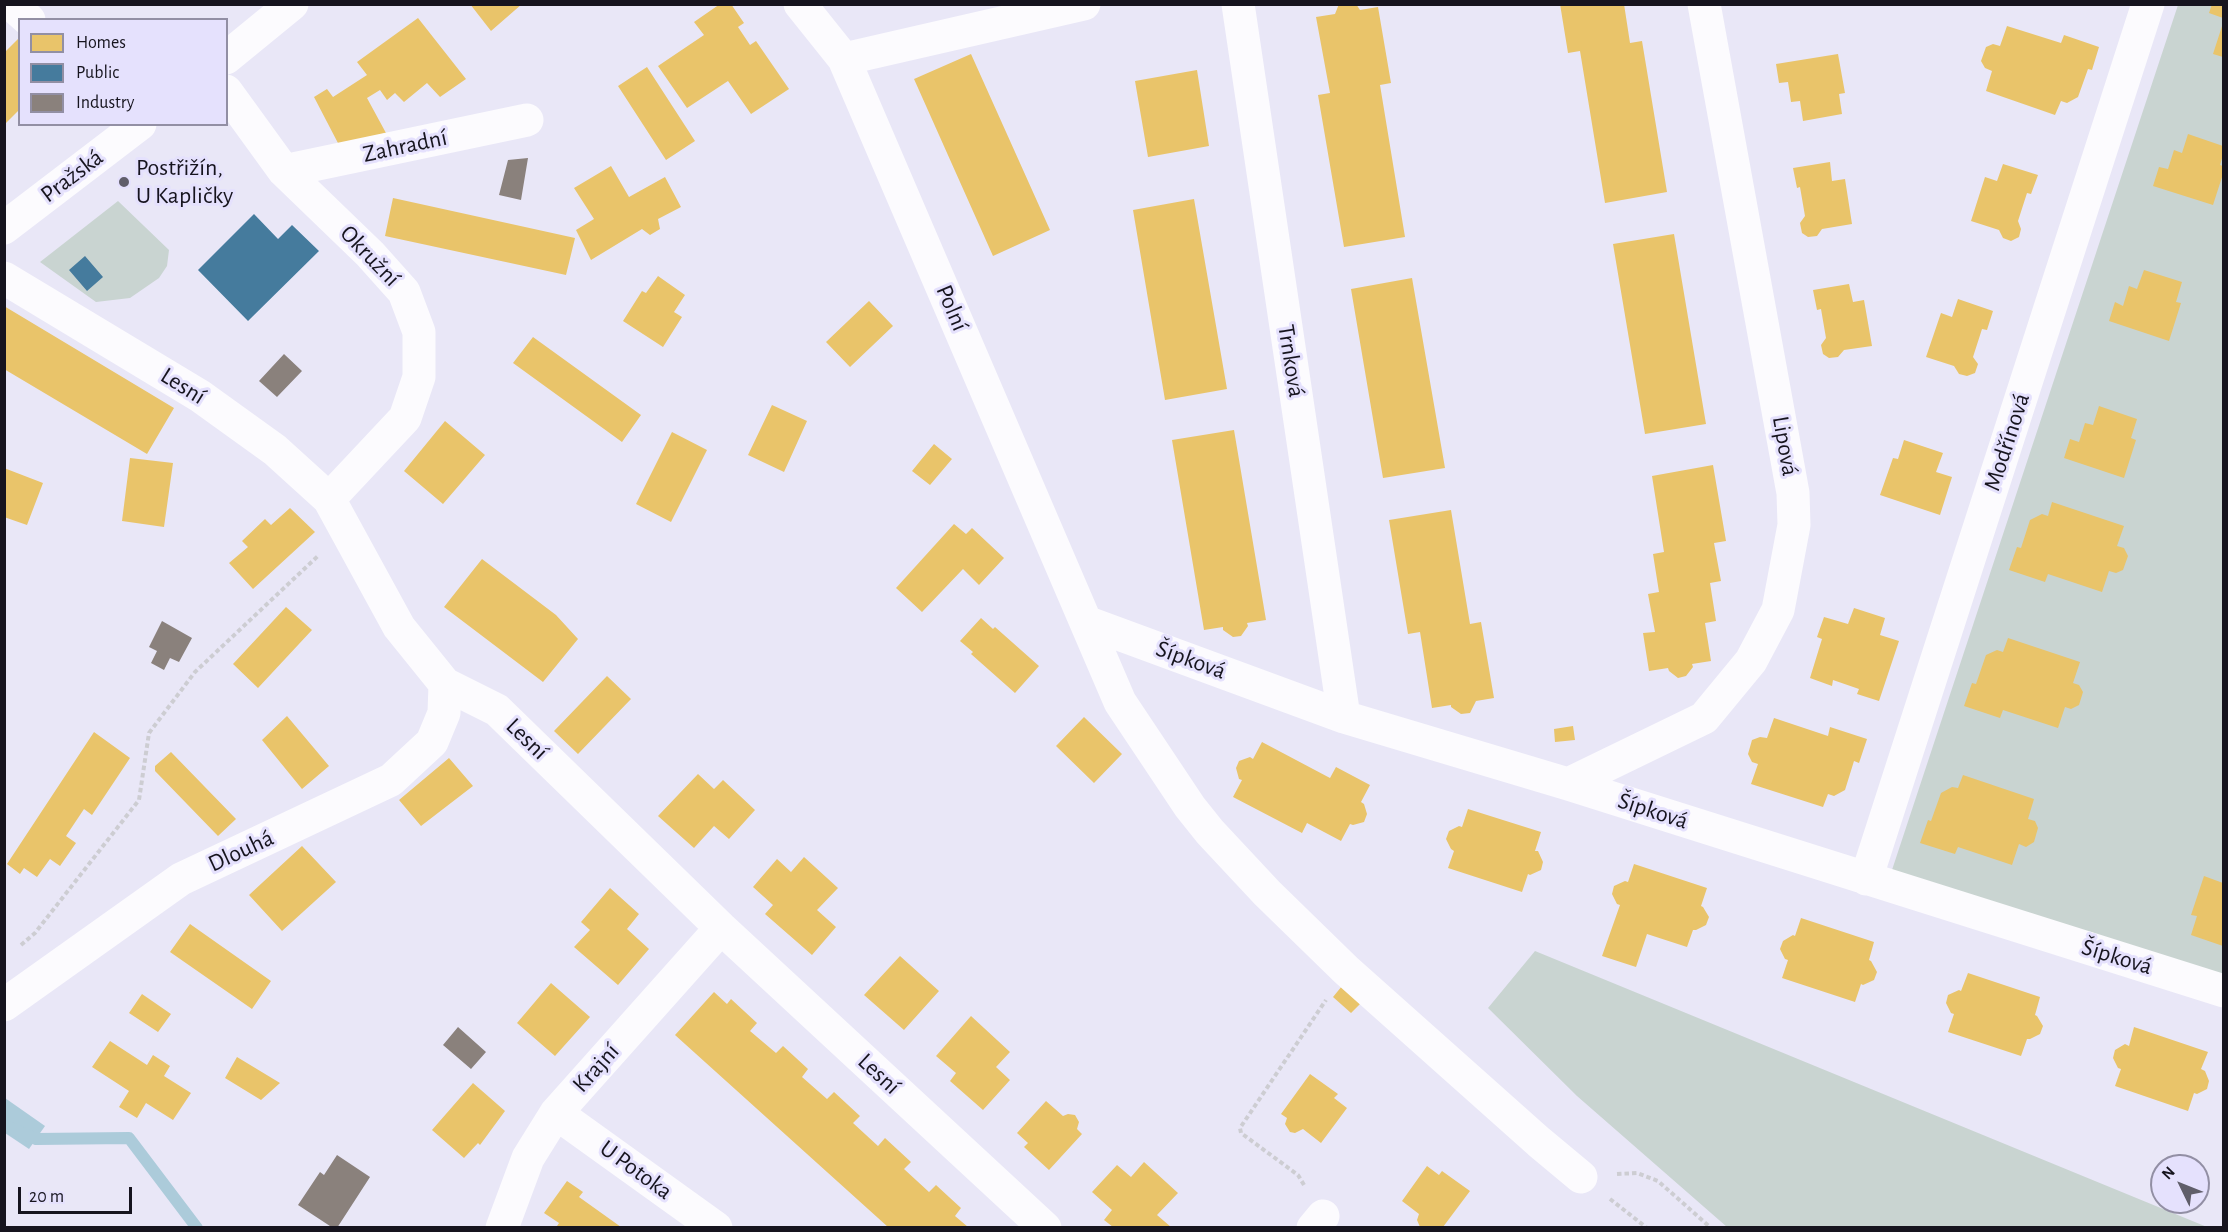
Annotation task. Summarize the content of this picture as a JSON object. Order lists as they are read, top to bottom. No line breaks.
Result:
{"streets":{"street":["Zahradní","Pražská","Okružní","Polní","Trnková","Lesní","Modřínová","Lipová","Šípková","Dlouhá","Krajní","U Potoka"]},"crossings":[["Zahradní","Okružní"],["Okružní","Lesní"],["Polní","Šípková"],["Trnková","Šípková"],["Lesní","Dlouhá"],["Lesní","Krajní"],["Modřínová","Šípková"],["Lipová","Šípková"],["Krajní","U Potoka"]],"places":["Postřižín, U Kapličky"],"legend":["Homes","Public","Industry"],"scale_bar":"20 m","north":"top left"}
